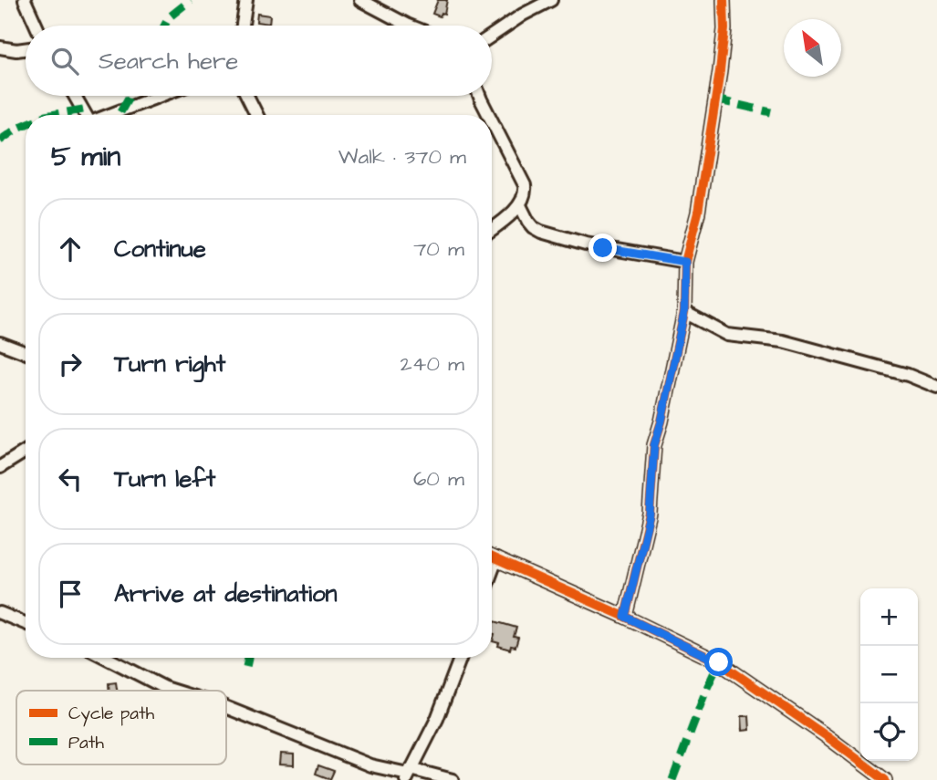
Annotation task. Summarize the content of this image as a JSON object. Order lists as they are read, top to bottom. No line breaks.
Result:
{"legend":["Cycle path","Path"],"north":"top left","page":{"search":"Search here","heading":["5 min","Walk · 370 m"],"list":[["Continue","70 m"],["Turn right","240 m"],["Turn left","60 m"],"Arrive at destination"],"map_buttons":["+","−"]}}
